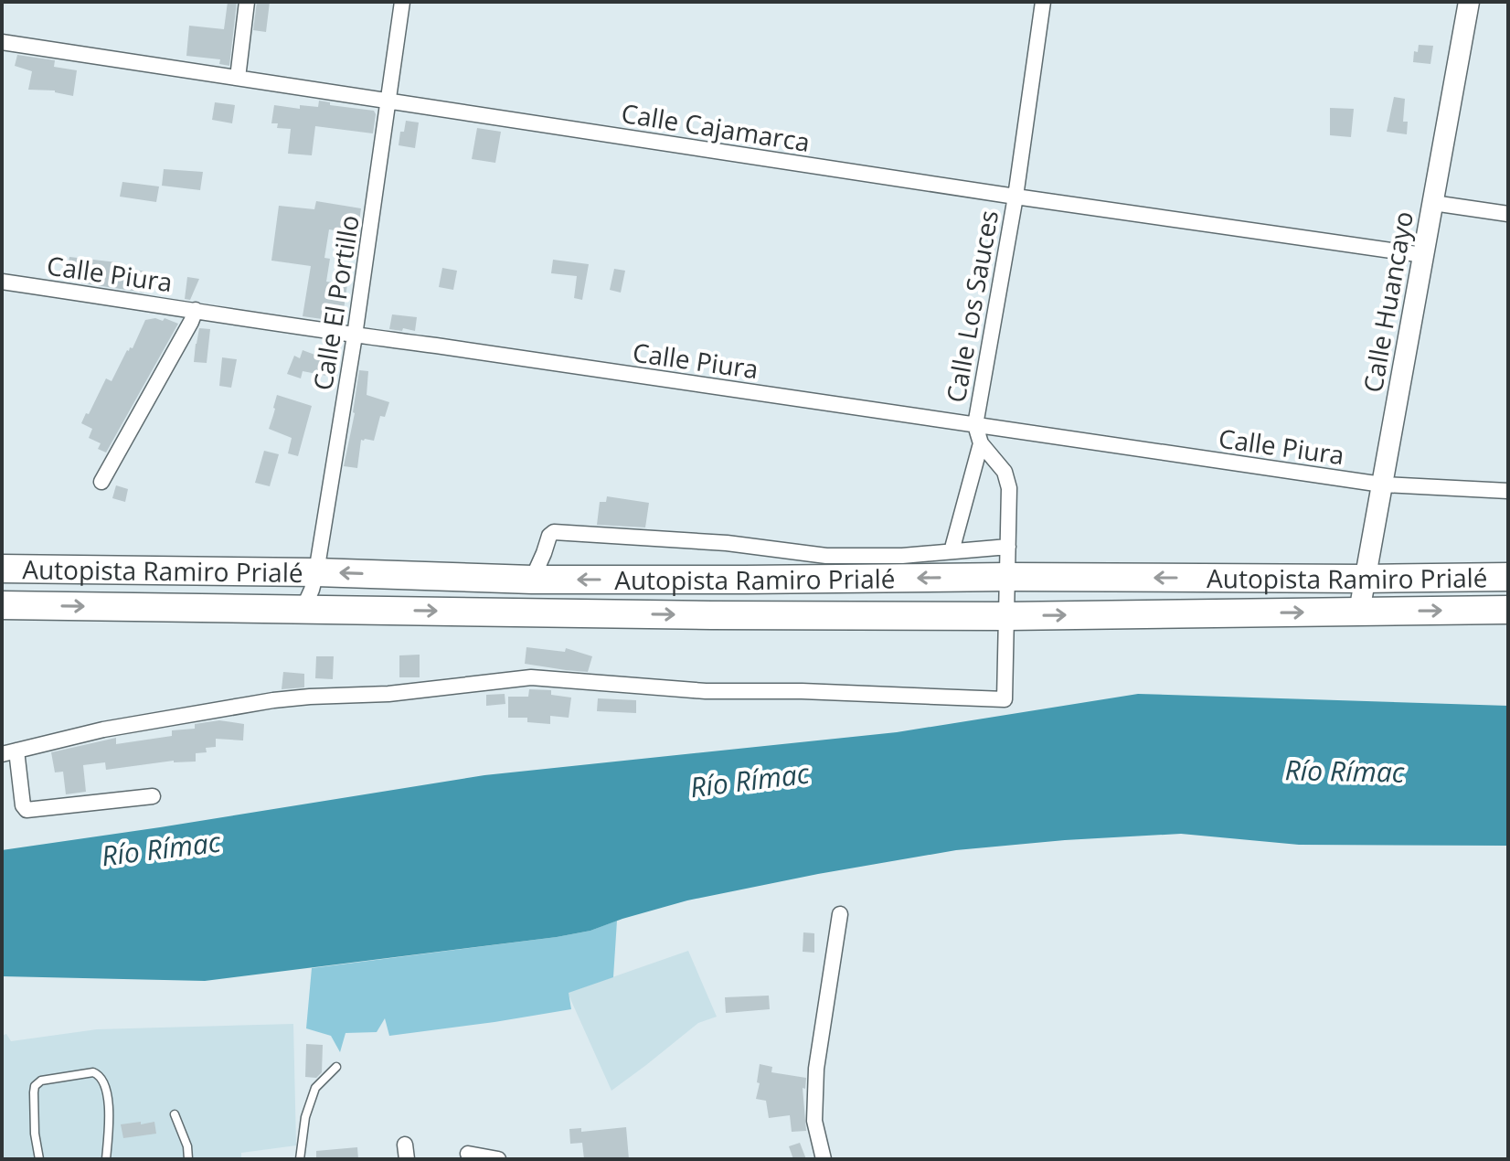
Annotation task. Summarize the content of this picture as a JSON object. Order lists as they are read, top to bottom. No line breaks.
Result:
{"streets":{"highway":["Autopista Ramiro Prialé"],"street":["Calle Cajamarca","Calle Piura","Calle Huancayo","Calle El Portillo","Calle Los Sauces"]},"crossings":[["Calle Cajamarca","Calle Huancayo"],["Calle Cajamarca","Calle El Portillo"],["Calle Cajamarca","Calle Los Sauces"],["Calle Piura","Calle Huancayo"],["Calle Piura","Calle El Portillo"],["Calle Piura","Calle Los Sauces"],["Calle Huancayo","Autopista Ramiro Prialé"],["Calle El Portillo","Autopista Ramiro Prialé"],["Calle Los Sauces","Autopista Ramiro Prialé"]],"water":["Río Rímac"]}
